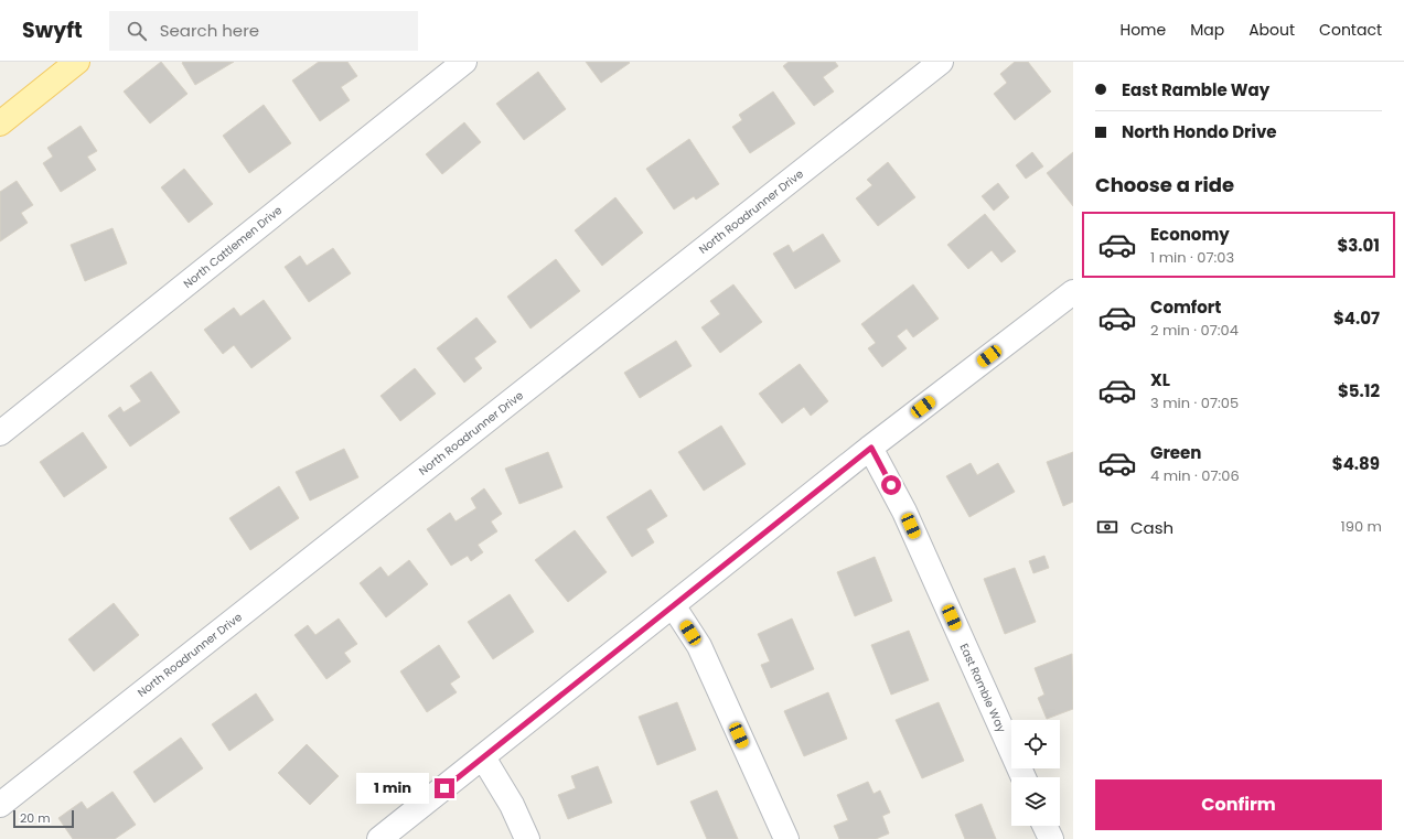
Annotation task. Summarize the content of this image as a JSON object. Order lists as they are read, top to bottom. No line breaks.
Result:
{"streets":{"street":["North Roadrunner Drive","North Cattlemen Drive","East Ramble Way"]},"scale_bar":"20 m","page":{"header":"Swyft","search":"Search here","nav":["Home","Map","About","Contact"],"banner":["East Ramble Way","North Hondo Drive"],"heading":"Choose a ride","list":[{"name":"Economy","note":"1 min · 07:03","value":"$3.01"},{"name":"Comfort","note":"2 min · 07:04","value":"$4.07"},{"name":"XL","note":"3 min · 07:05","value":"$5.12"},{"name":"Green","note":"4 min · 07:06","value":"$4.89"}],"pay":["Cash","190 m"],"buttons":"Confirm","bubble":"1 min","scale":"20 m"}}
